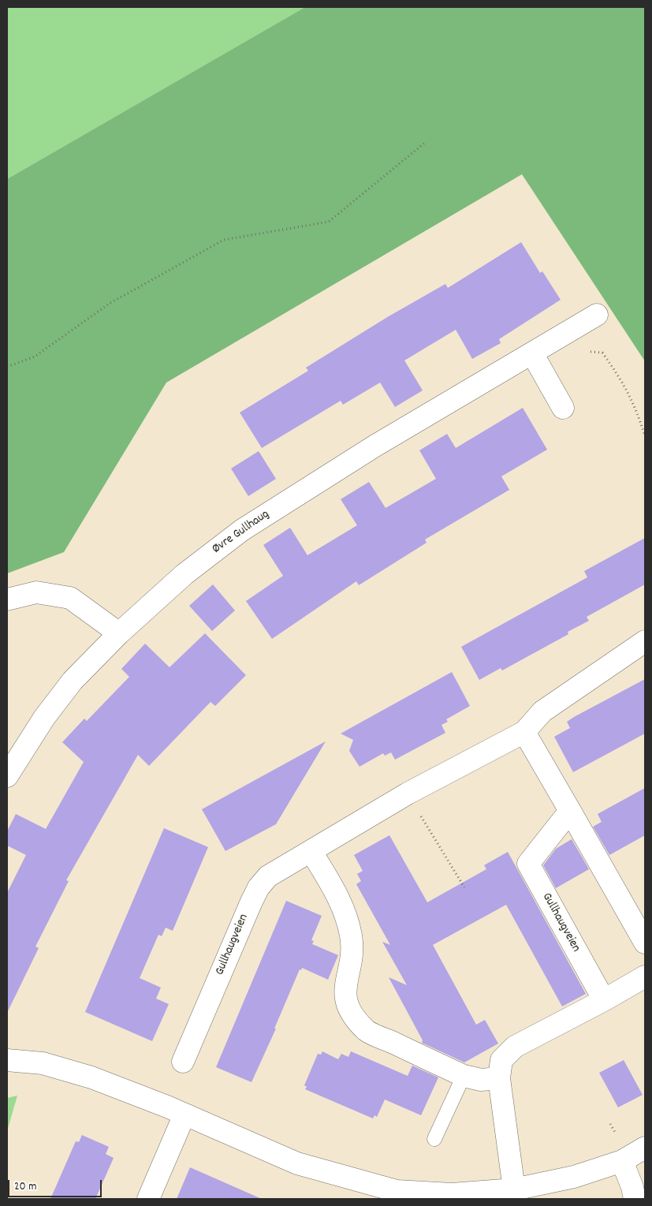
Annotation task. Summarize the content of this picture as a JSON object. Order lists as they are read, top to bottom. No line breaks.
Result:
{"streets":{"street":["Øvre Gullhaug","Gullhaugveien"]},"scale_bar":"20 m"}
